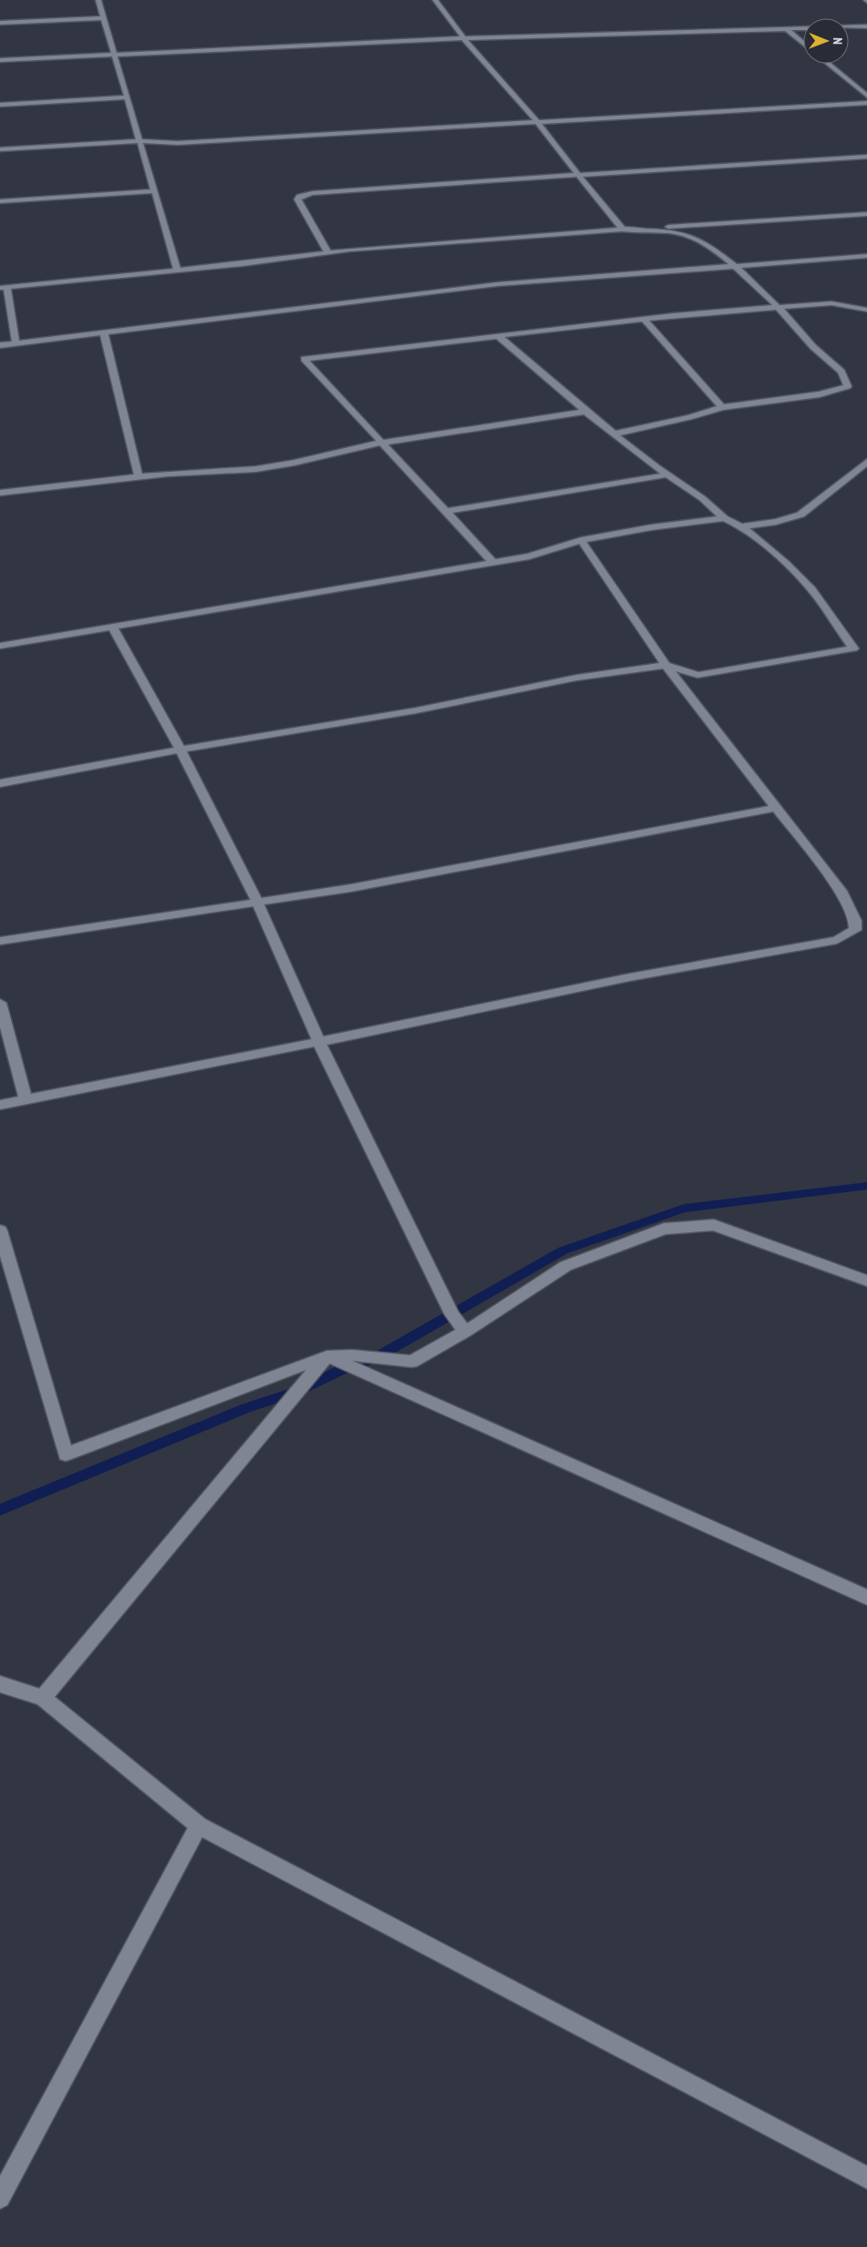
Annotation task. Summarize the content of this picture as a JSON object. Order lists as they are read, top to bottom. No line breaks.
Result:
{"north":"right"}
